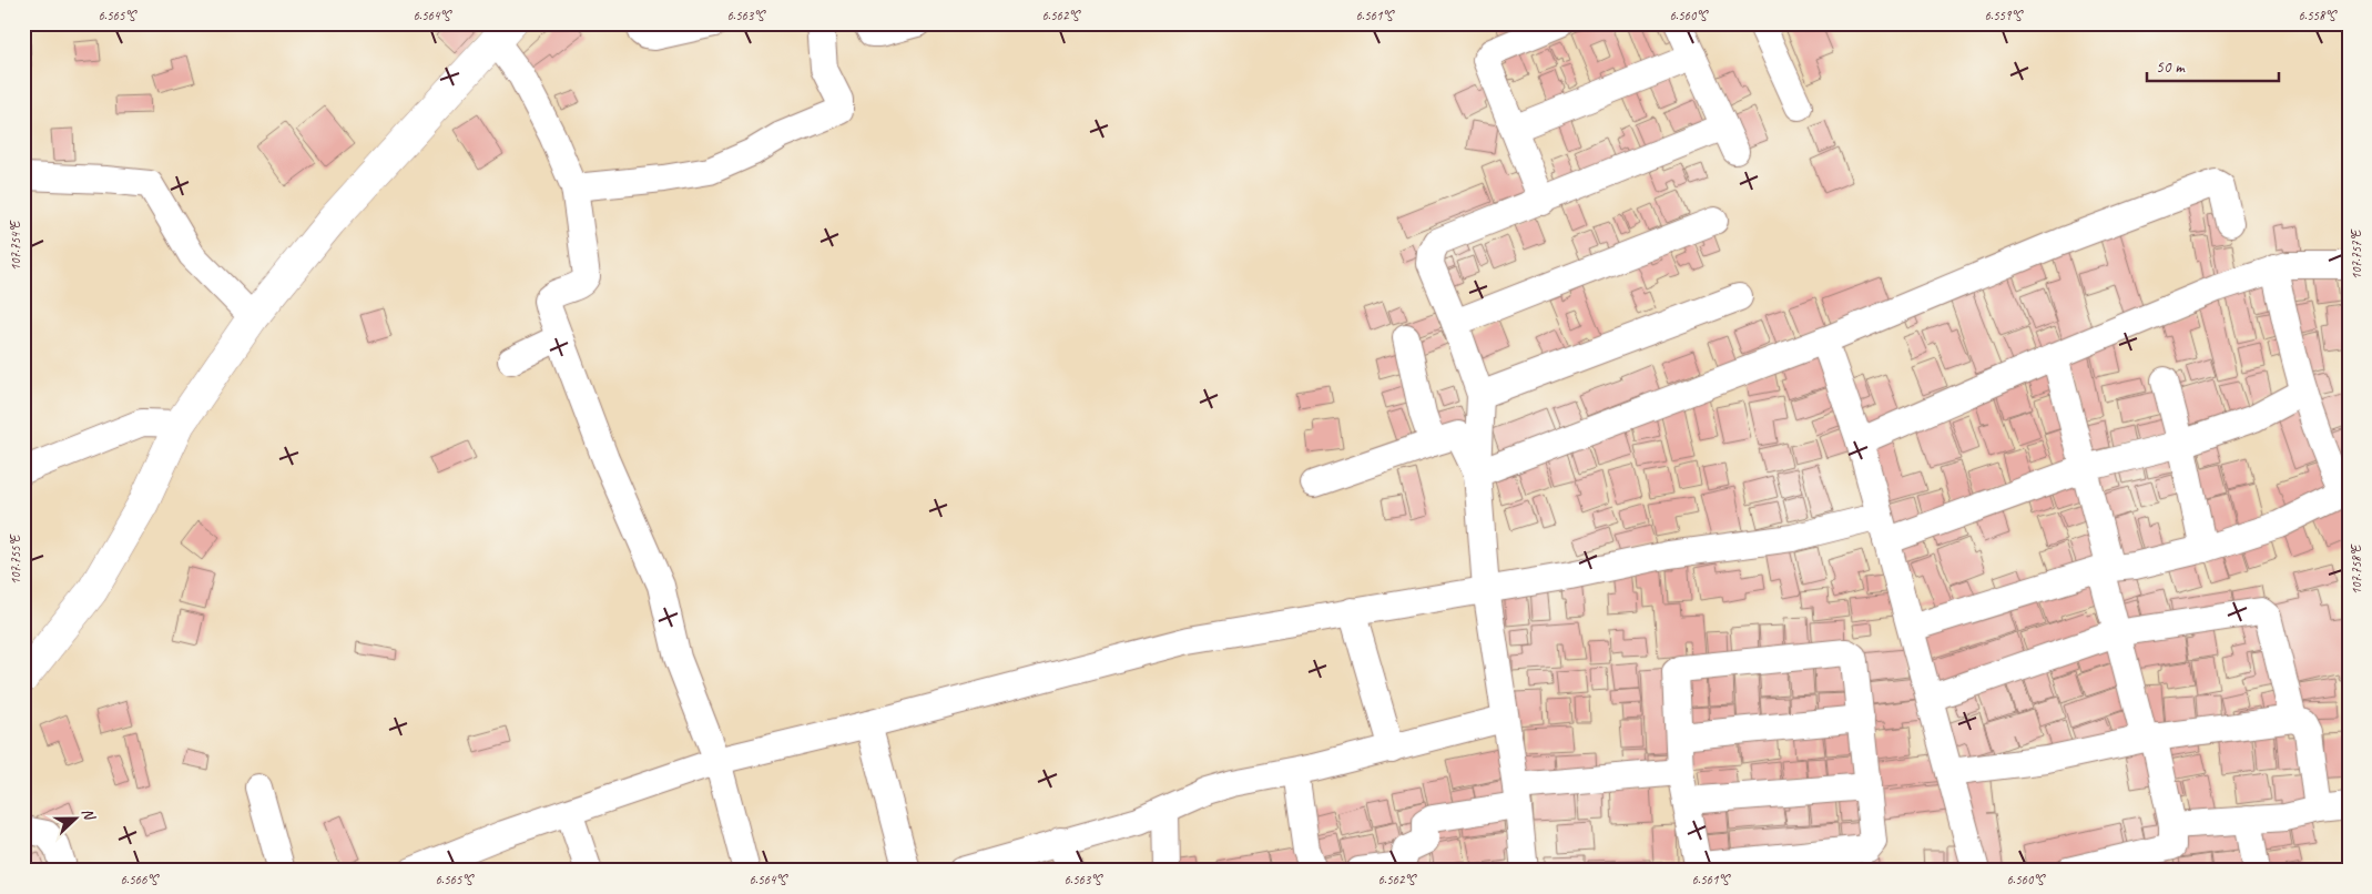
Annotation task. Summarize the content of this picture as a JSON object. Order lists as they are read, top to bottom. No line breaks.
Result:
{"scale_bar":"50 m","north":"right","coordinates":["6.565°S","6.564°S","6.563°S","6.562°S","6.561°S","6.560°S","6.559°S","6.558°S","107.754°E","107.757°E","107.755°E","107.758°E","6.566°S"]}
